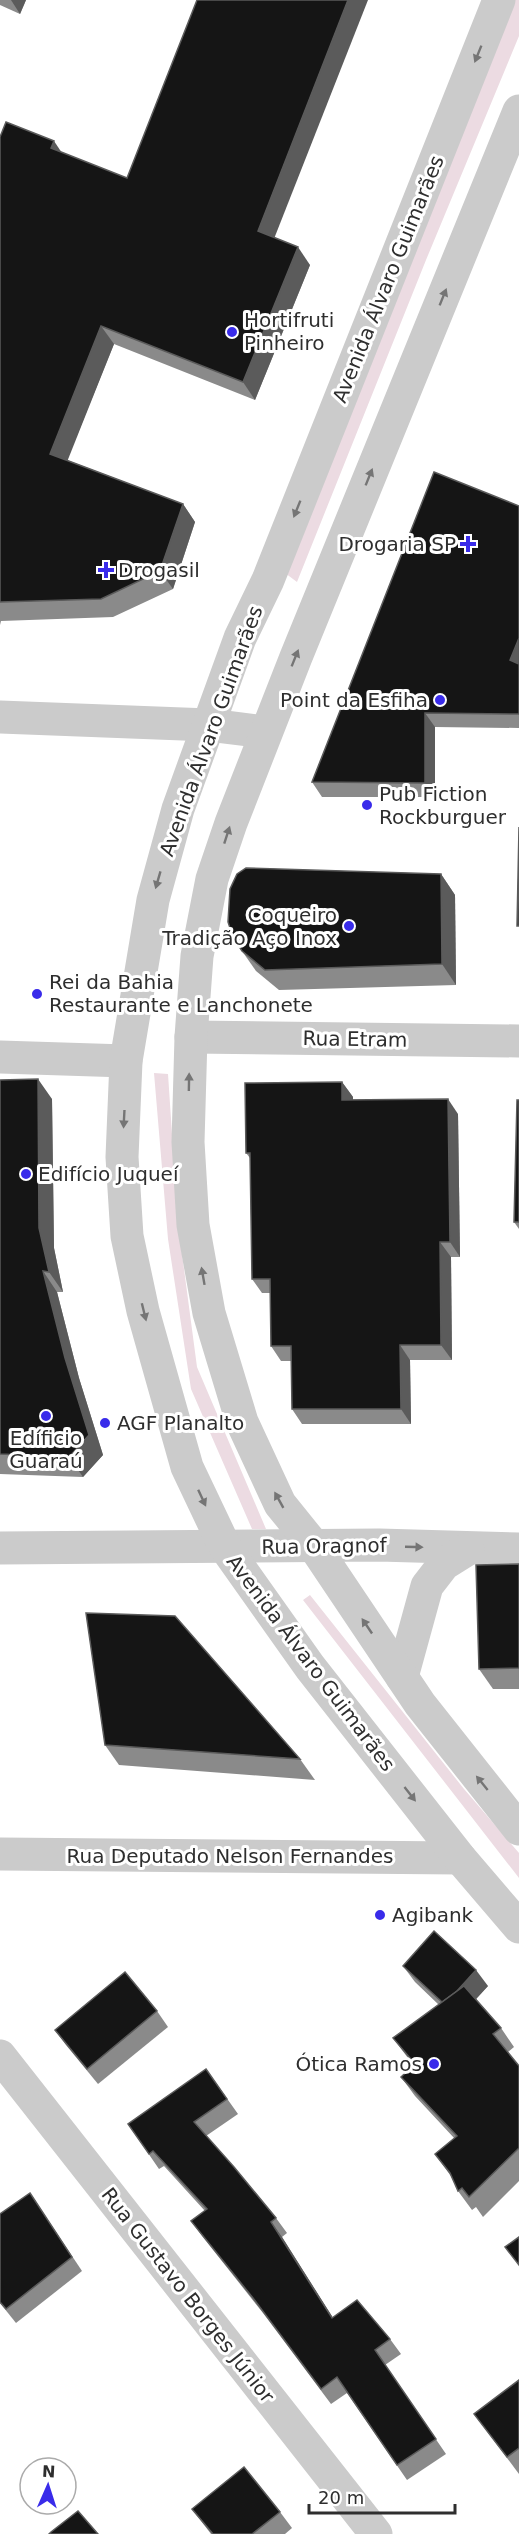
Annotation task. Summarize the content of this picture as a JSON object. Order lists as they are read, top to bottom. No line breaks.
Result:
{"streets":{"street":["Avenida Álvaro Guimarães","Rua Etram","Rua Oragnof","Rua Deputado Nelson Fernandes","Rua Gustavo Borges Júnior"]},"crossings":[["Avenida Álvaro Guimarães","Rua Oragnof"],["Avenida Álvaro Guimarães","Rua Deputado Nelson Fernandes"]],"places":{"other":["Hortifruti Pinheiro","Point da Esfiha","Pub Fiction Rockburguer","Coqueiro Tradição Aço Inox","Rei da Bahia Restaurante e Lanchonete","Edifício Juqueí","Edíficio Guaraú","AGF Planalto","Agibank","Ótica Ramos"],"health":["Drogaria SP","Drogasil"]},"scale_bar":"20 m","north":"top"}
